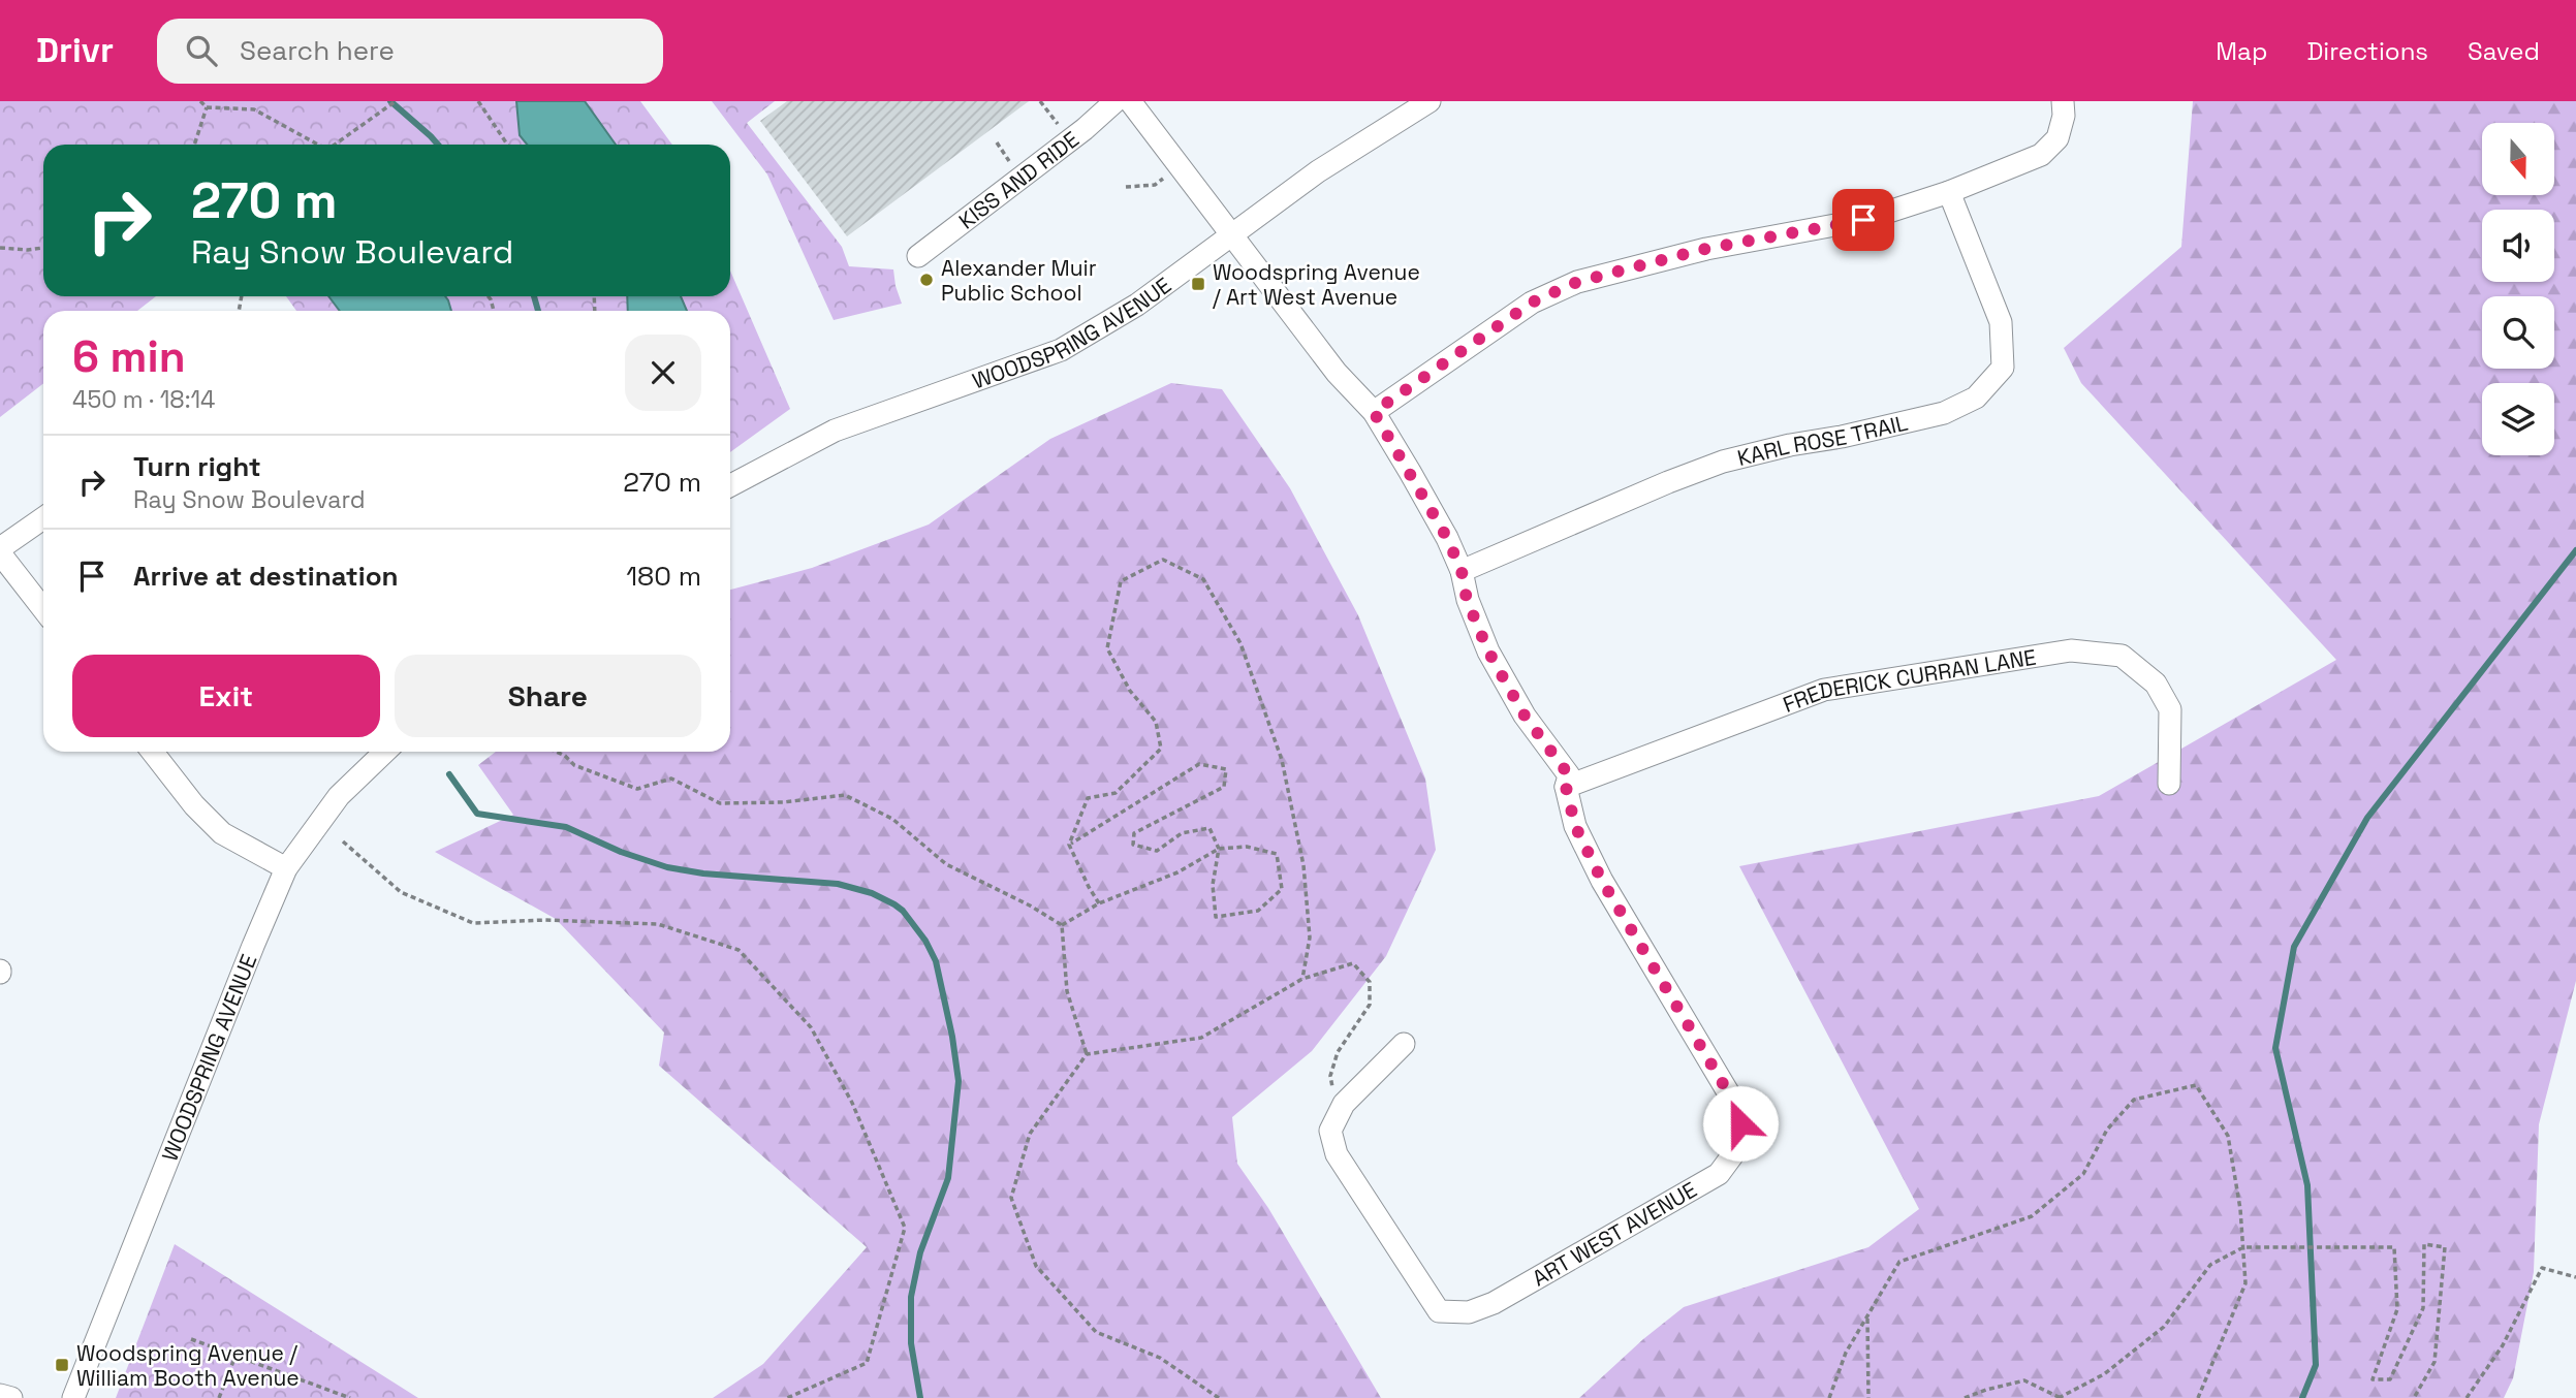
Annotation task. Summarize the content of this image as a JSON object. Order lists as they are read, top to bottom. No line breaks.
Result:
{"streets":{"street":["KISS AND RIDE","WOODSPRING AVENUE","KARL ROSE TRAIL","FREDERICK CURRAN LANE","ART WEST AVENUE"]},"crossings":[["WOODSPRING AVENUE","ART WEST AVENUE"],["KARL ROSE TRAIL","ART WEST AVENUE"],["FREDERICK CURRAN LANE","ART WEST AVENUE"]],"places":{"other":["Alexander Muir Public School"],"transit":["Woodspring Avenue / Art West Avenue","Woodspring Avenue / William Booth Avenue"]},"north":"bottom","page":{"header":"Drivr","search":"Search here","nav":["Map","Directions","Saved"],"turn":["270 m","Ray Snow Boulevard"],"heading":["6 min","450 m · 18:14"],"list":[{"name":"Turn right","note":"Ray Snow Boulevard","value":"270 m"},{"name":"Arrive at destination","value":"180 m"}],"buttons":["Exit","Share"]}}
